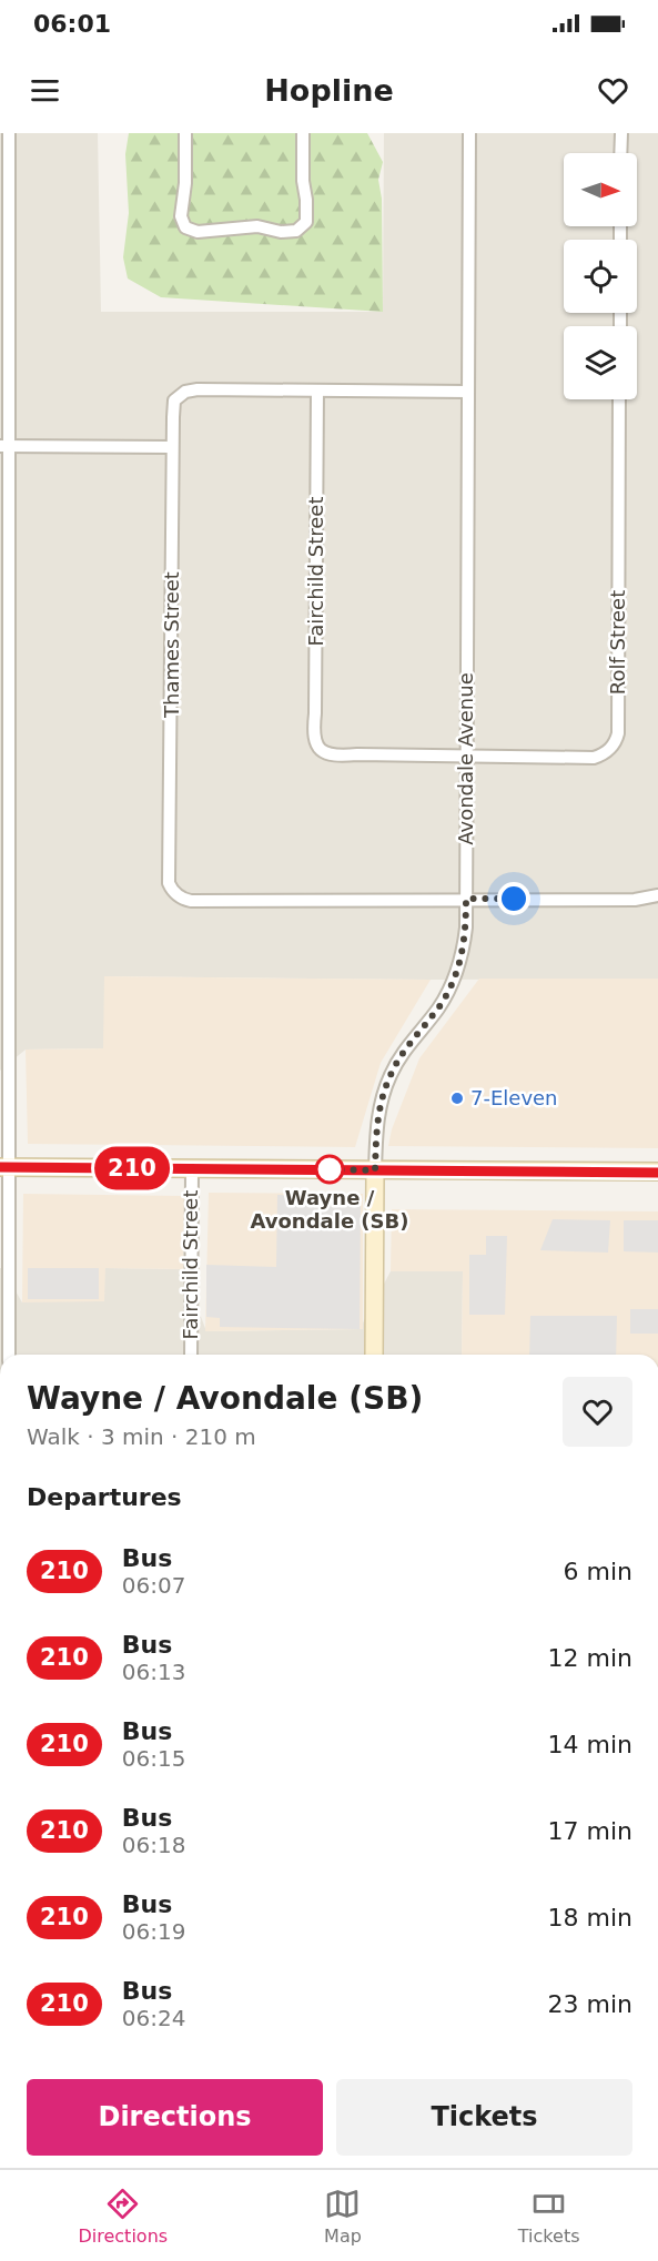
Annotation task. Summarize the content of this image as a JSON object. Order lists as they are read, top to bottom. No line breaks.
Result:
{"streets":{"main road":["Avondale Avenue"],"street":["Fairchild Street","Rolf Street","Thames Street"]},"crossings":[["Fairchild Street","Rolf Street"],["Fairchild Street","Thames Street"],["Fairchild Street","Avondale Avenue"],["Rolf Street","Avondale Avenue"],["Thames Street","Avondale Avenue"]],"places":["7-Eleven","Wayne / Avondale (SB)"],"lines":["bus line 210"],"north":"right","page":{"status":"06:01","header":"Hopline","on_map":"210","heading":[["Wayne / Avondale (SB)","Walk · 3 min · 210 m"],"Departures"],"list":[{"mark":"210","name":"Bus","note":"06:07","value":"6 min"},{"mark":"210","name":"Bus","note":"06:13","value":"12 min"},{"mark":"210","name":"Bus","note":"06:15","value":"14 min"},{"mark":"210","name":"Bus","note":"06:18","value":"17 min"},{"mark":"210","name":"Bus","note":"06:19","value":"18 min"},{"mark":"210","name":"Bus","note":"06:24","value":"23 min"}],"buttons":["Directions","Tickets"],"tabs":["Directions","Map","Tickets"]}}
